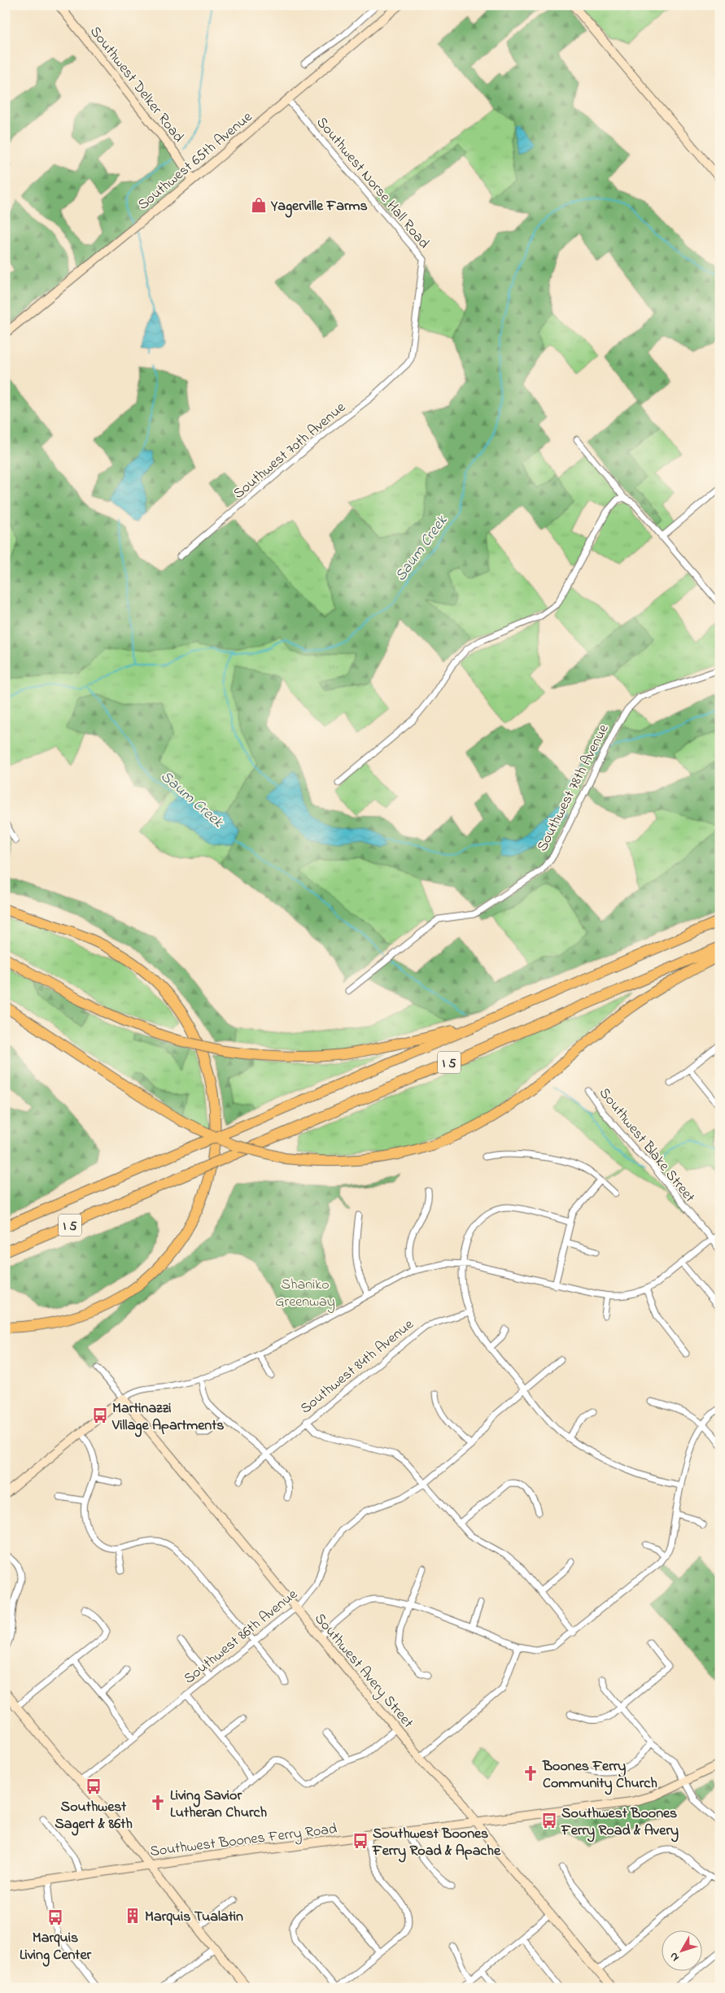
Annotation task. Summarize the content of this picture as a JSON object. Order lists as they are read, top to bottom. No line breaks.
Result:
{"streets":{"highway":["I 5"],"main road":["Southwest Delker Road","Southwest 65th Avenue","Southwest Avery Street","Southwest Boones Ferry Road"],"street":["Southwest Norse Hall Road","Southwest 70th Avenue","Southwest 78th Avenue","Southwest Blake Street","Southwest 84th Avenue","Southwest 86th Avenue"]},"crossings":[["Southwest Delker Road","Southwest 65th Avenue"],["Southwest 65th Avenue","Southwest Norse Hall Road"],["Southwest Norse Hall Road","Southwest 70th Avenue"],["Southwest 86th Avenue","Southwest Avery Street"],["Southwest Avery Street","Southwest Boones Ferry Road"]],"water":["Saum Creek"],"parks":["Shaniko Greenway"],"places":{"shop":["Yagerville Farms"],"bus stop":["Martinazzi Village Apartments","Southwest Sagert & 86th","Southwest Boones Ferry Road & Avery","Southwest Boones Ferry Road & Apache","Marquis Living Center"],"church":["Boones Ferry Community Church","Living Savior Lutheran Church"],"building":["Marquis Tualatin"]},"north":"bottom left"}
